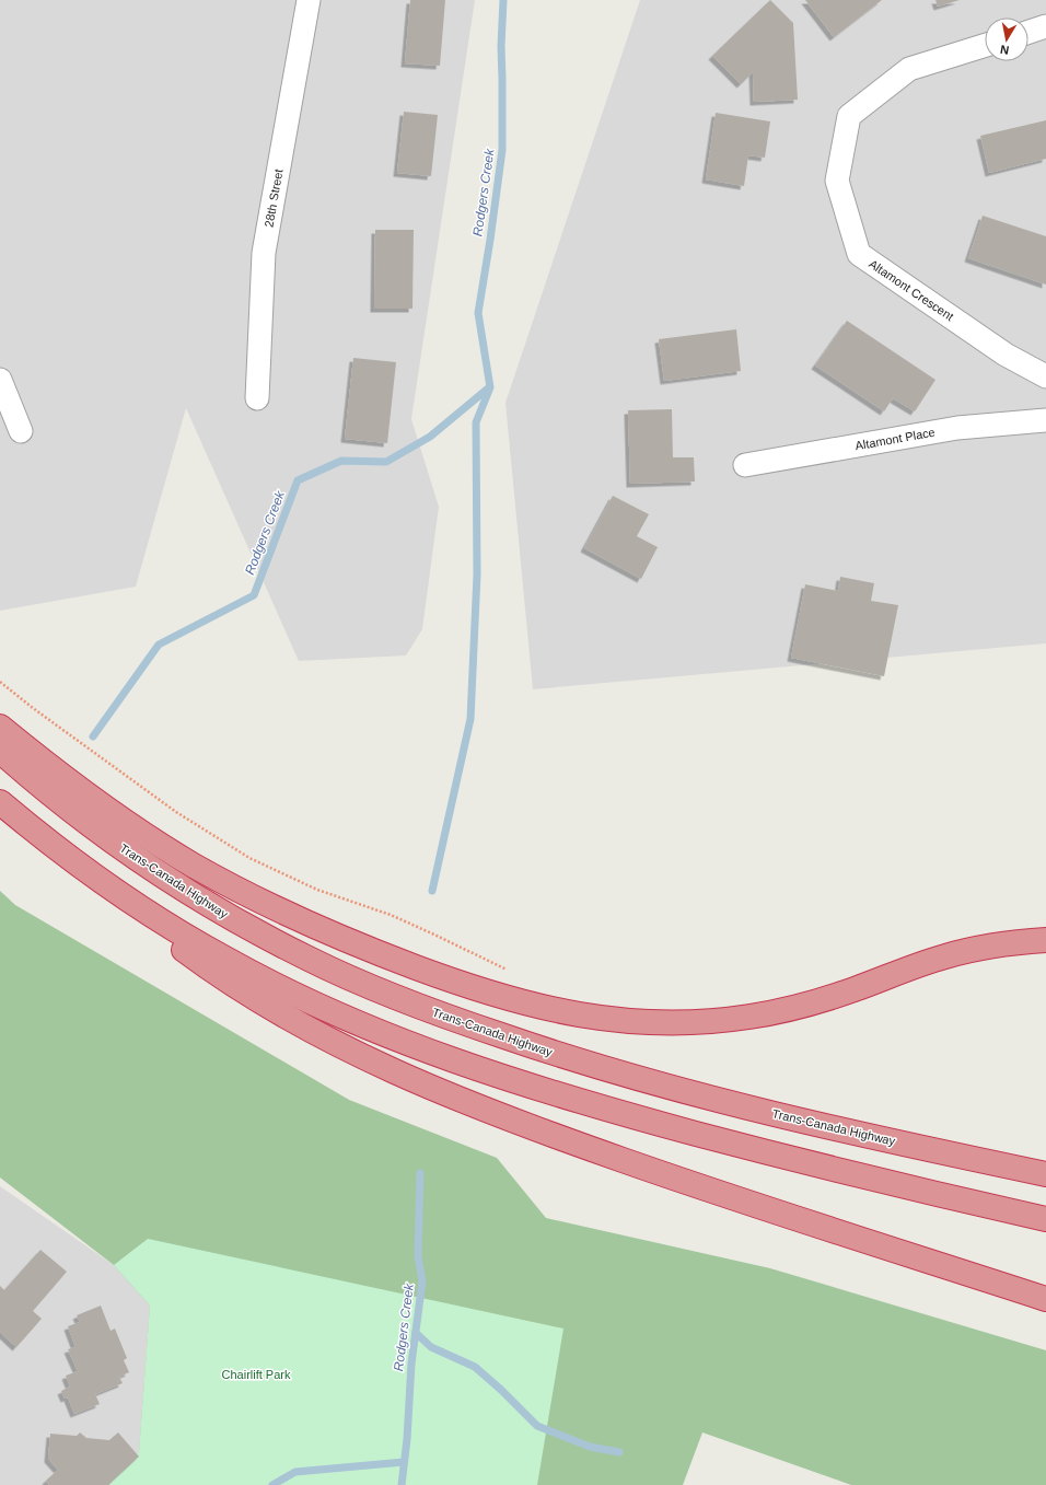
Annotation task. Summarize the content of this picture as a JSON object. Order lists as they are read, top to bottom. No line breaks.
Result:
{"streets":{"highway":["Trans-Canada Highway"],"street":["28th Street","Altamont Crescent","Altamont Place"]},"water":["Rodgers Creek"],"parks":["Chairlift Park"],"north":"bottom"}
